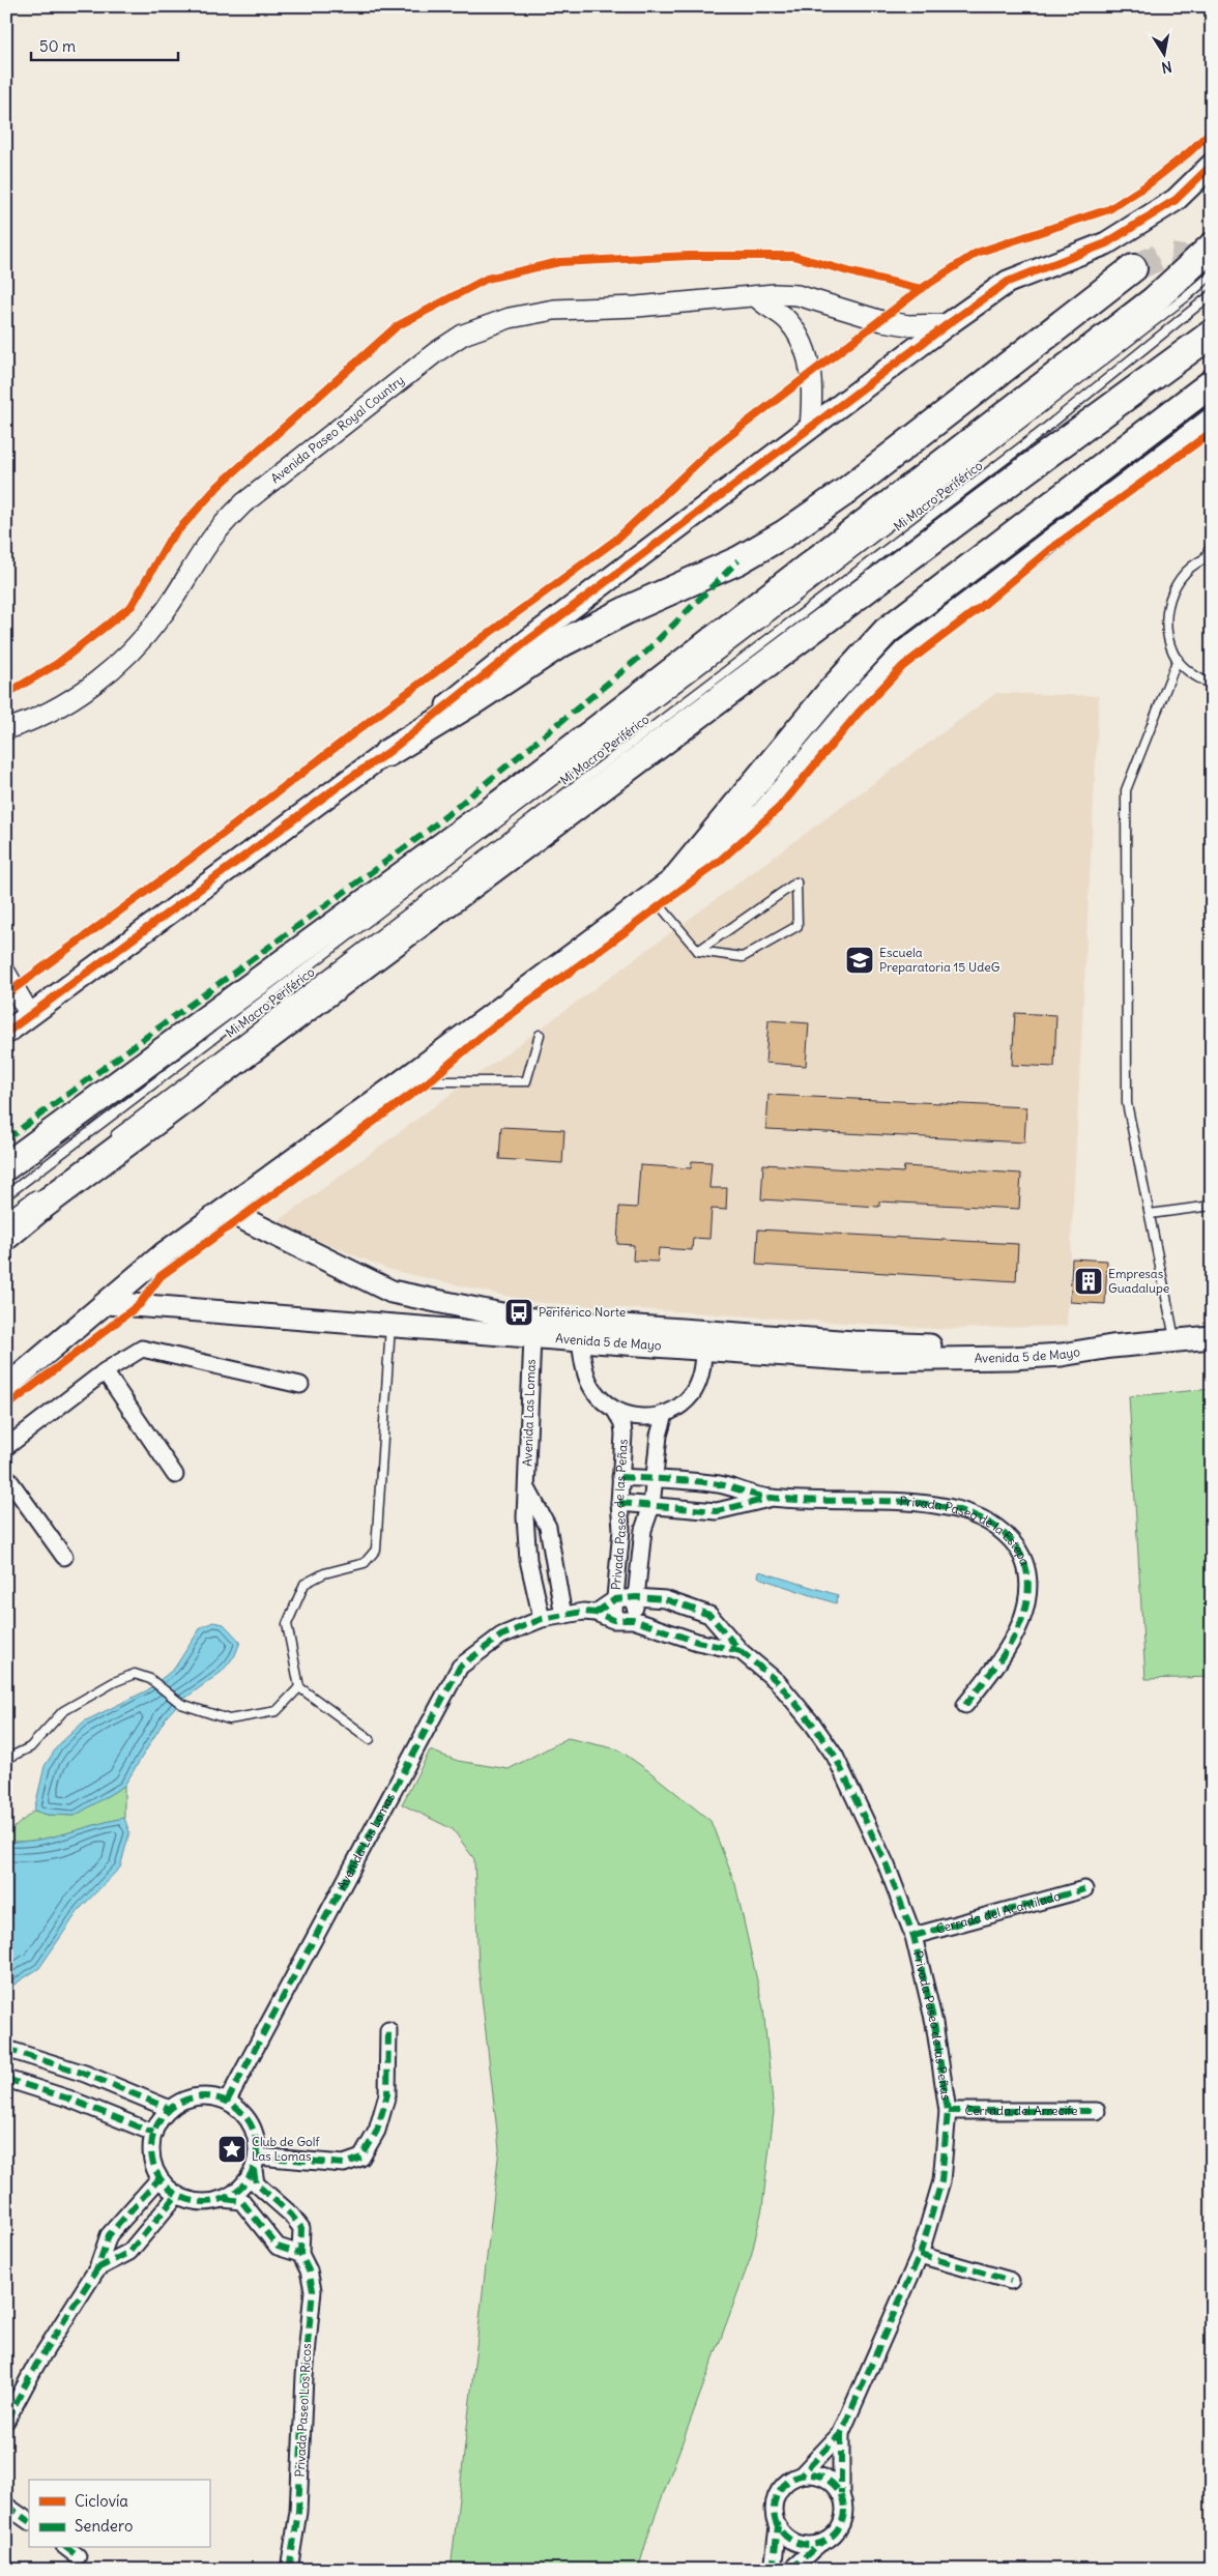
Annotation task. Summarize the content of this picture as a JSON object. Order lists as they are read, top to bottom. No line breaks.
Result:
{"streets":{"main road":["Avenida 5 de Mayo"],"street":["Avenida Paseo Royal Country","Avenida Las Lomas","Privada Paseo de las Peñas","Privada Paseo de la Estepa","Cerrada del Acantilado","Cerrada del Arrecife","Privada Paseo Los Ricos"],"lane":["Mi Macro Periférico"]},"crossings":[["Avenida 5 de Mayo","Avenida Las Lomas"],["Avenida 5 de Mayo","Privada Paseo de las Peñas"],["Avenida Las Lomas","Privada Paseo de las Peñas"],["Avenida Las Lomas","Privada Paseo Los Ricos"],["Privada Paseo de las Peñas","Privada Paseo de la Estepa"],["Privada Paseo de las Peñas","Cerrada del Acantilado"],["Privada Paseo de las Peñas","Cerrada del Arrecife"]],"places":{"school or university":["Escuela Preparatoria 15 UdeG"],"building":["Empresas Guadalupe"],"bus stop":["Periférico Norte"],"place":["Club de Golf Las Lomas"]},"legend":["Ciclovía","Sendero"],"scale_bar":"50 m","north":"bottom"}
